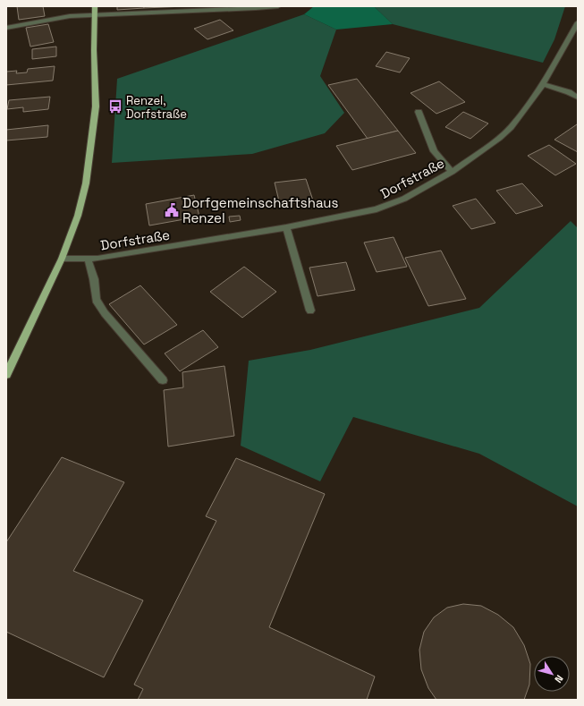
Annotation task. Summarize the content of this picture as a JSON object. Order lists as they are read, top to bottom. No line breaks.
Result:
{"streets":{"street":["Dorfstraße"]},"places":{"bus stop":["Renzel, Dorfstraße"],"public building":["Dorfgemeinschaftshaus Renzel"]},"north":"bottom right"}
